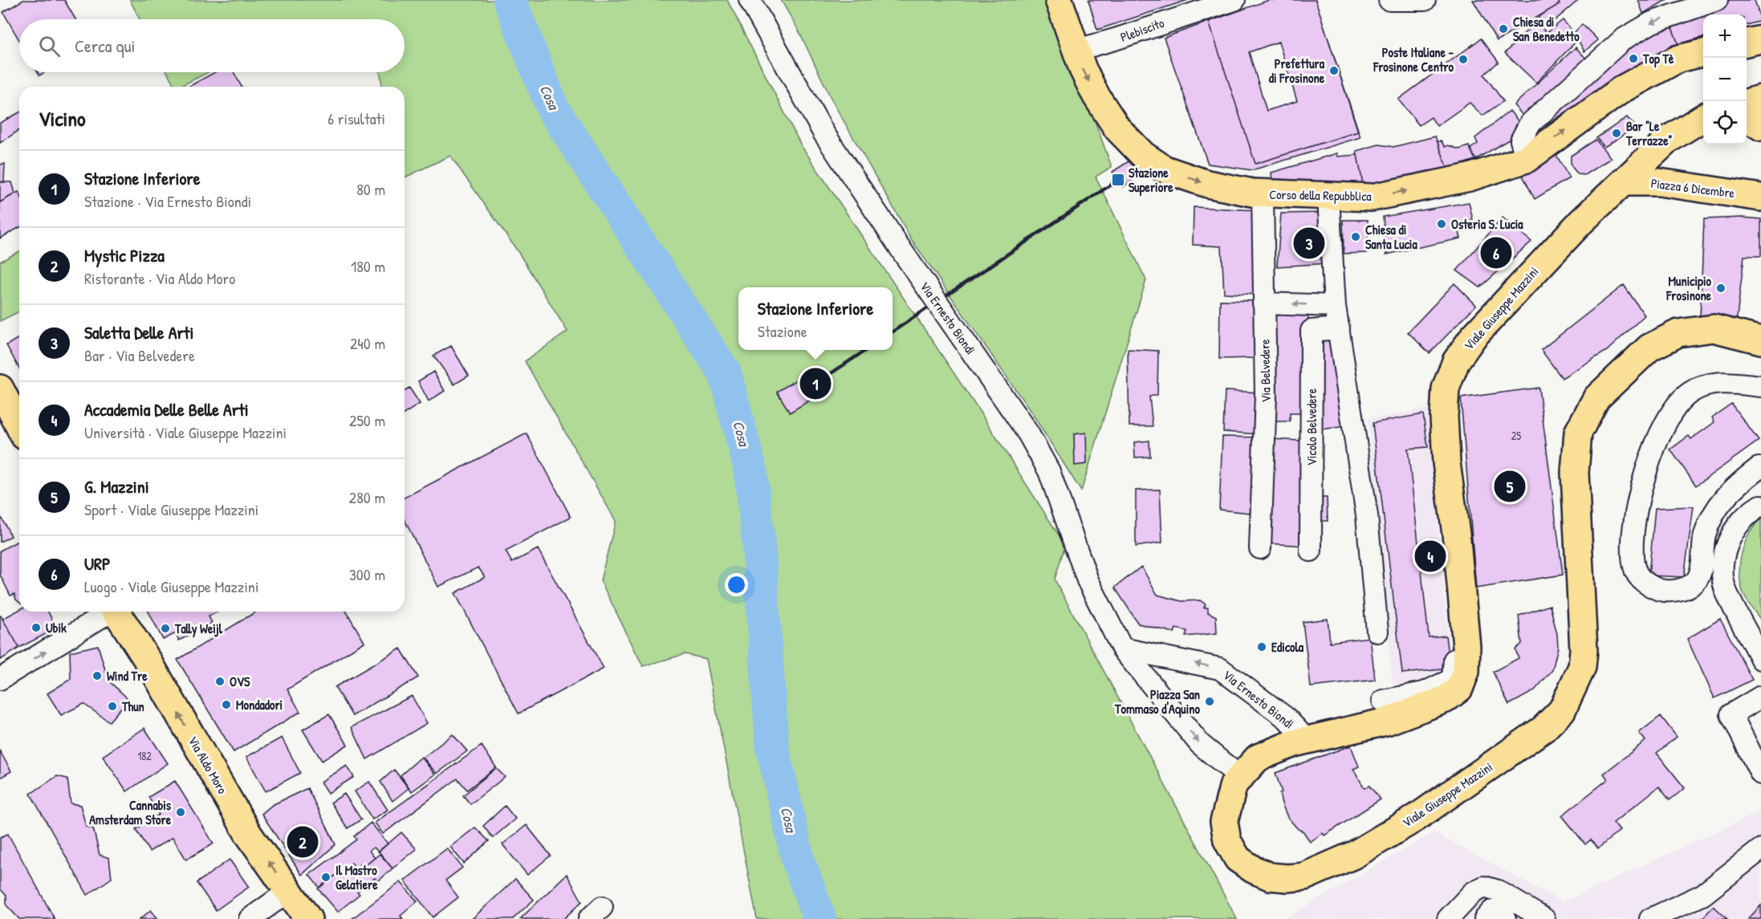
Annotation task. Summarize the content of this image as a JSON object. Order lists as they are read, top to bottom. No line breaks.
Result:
{"streets":{"main road":["Piazza 6 Dicembre","Corso della Repubblica","Viale Giuseppe Mazzini","Via Aldo Moro"],"street":["Plebiscito","Via Ernesto Biondi","Via Belvedere","Vicolo Belvedere"]},"crossings":[["Plebiscito","Corso della Repubblica"],["Piazza 6 Dicembre","Viale Giuseppe Mazzini"],["Corso della Repubblica","Via Belvedere"],["Viale Giuseppe Mazzini","Via Ernesto Biondi"]],"one_way":["Corso della Repubblica","Via Aldo Moro"],"water":["Cosa"],"places":{"other":["Chiesa di San Benedetto","Top Tè","Poste Italiane - Frosinone Centro","Prefettura di Frosinone","Bar \"Le Terrazze\"","Osteria S. Lucia","Chiesa di Santa Lucia","Municipio Frosinone","Ubik","Tally Weijl","Edicola","Wind Tre","OVS","Piazza San Tommaso d'Aquino","Mondadori","Thun","Cannabis Amsterdam Store","Il Mastro Gelatiere"],"transit":["Stazione Superiore"]},"house_numbers":["25","182"],"page":{"map_buttons":["+","−"],"search":"Cerca qui","heading":["Vicino","6 risultati"],"list":[{"mark":"1","name":"Stazione Inferiore","note":"Stazione · Via Ernesto Biondi","value":"80 m"},{"mark":"2","name":"Mystic Pizza","note":"Ristorante · Via Aldo Moro","value":"180 m"},{"mark":"3","name":"Saletta Delle Arti","note":"Bar · Via Belvedere","value":"240 m"},{"mark":"4","name":"Accademia Delle Belle Arti","note":"Università · Viale Giuseppe Mazzini","value":"250 m"},{"mark":"5","name":"G. Mazzini","note":"Sport · Viale Giuseppe Mazzini","value":"280 m"},{"mark":"6","name":"URP","note":"Luogo · Viale Giuseppe Mazzini","value":"300 m"}],"pins":["3","6","1","5","4","2"],"popup":["Stazione Inferiore","Stazione"]}}
